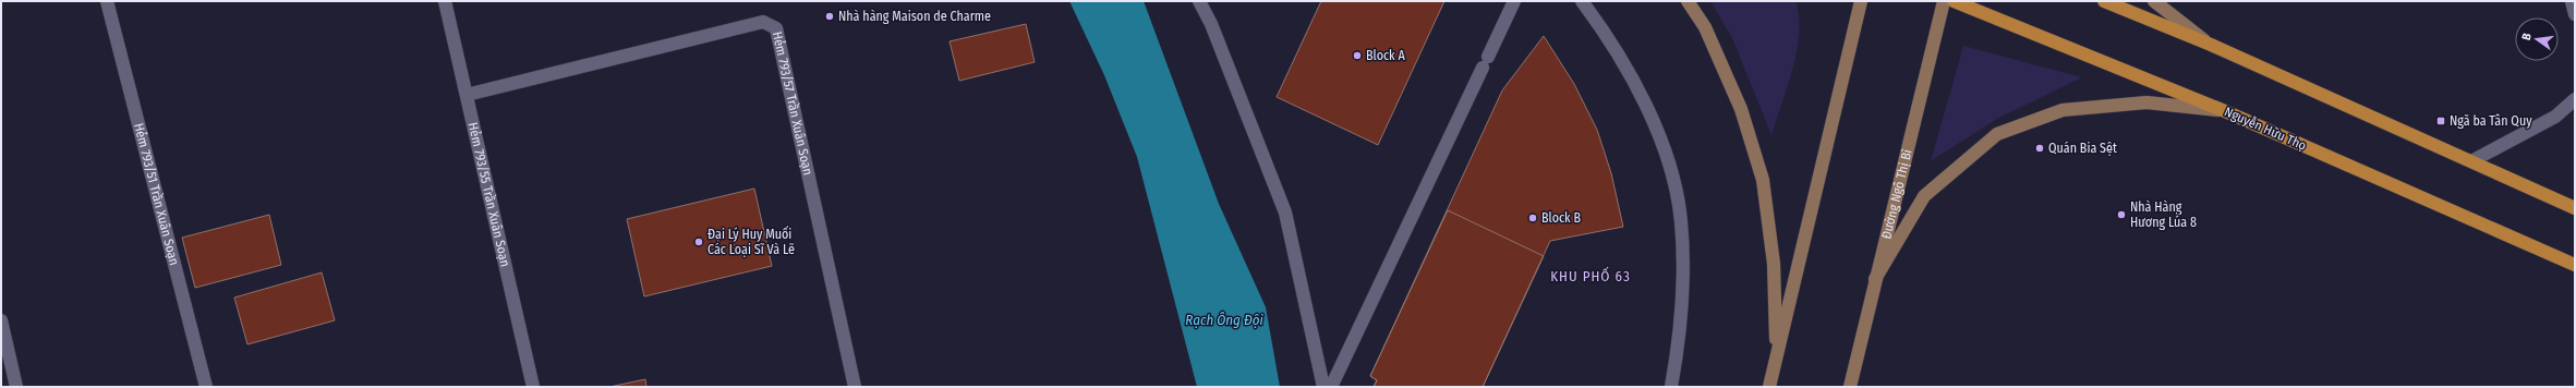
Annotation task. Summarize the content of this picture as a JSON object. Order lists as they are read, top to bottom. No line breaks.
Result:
{"streets":{"main road":["Nguyễn Hữu Thọ"],"street":["Hẻm 793/57 Trần Xuân Soạn","Hẻm 793/51 Trần Xuân Soạn","Hẻm 793/55 Trần Xuân Soạn","Đường Ngô Thị Bì"]},"crossings":[["Hẻm 793/57 Trần Xuân Soạn","Hẻm 793/55 Trần Xuân Soạn"]],"districts":["KHU PHỐ 63"],"water":["Rạch Ông Đội"],"places":{"other":["Nhà hàng Maison de Charme","Block A","Quán Bia Sệt","Nhà Hàng Hương Lúa 8","Block B","Đại Lý Huy Muối Các Loại Sĩ Và Lẽ"],"transit":["Ngã ba Tân Quy"]},"north":"left"}
